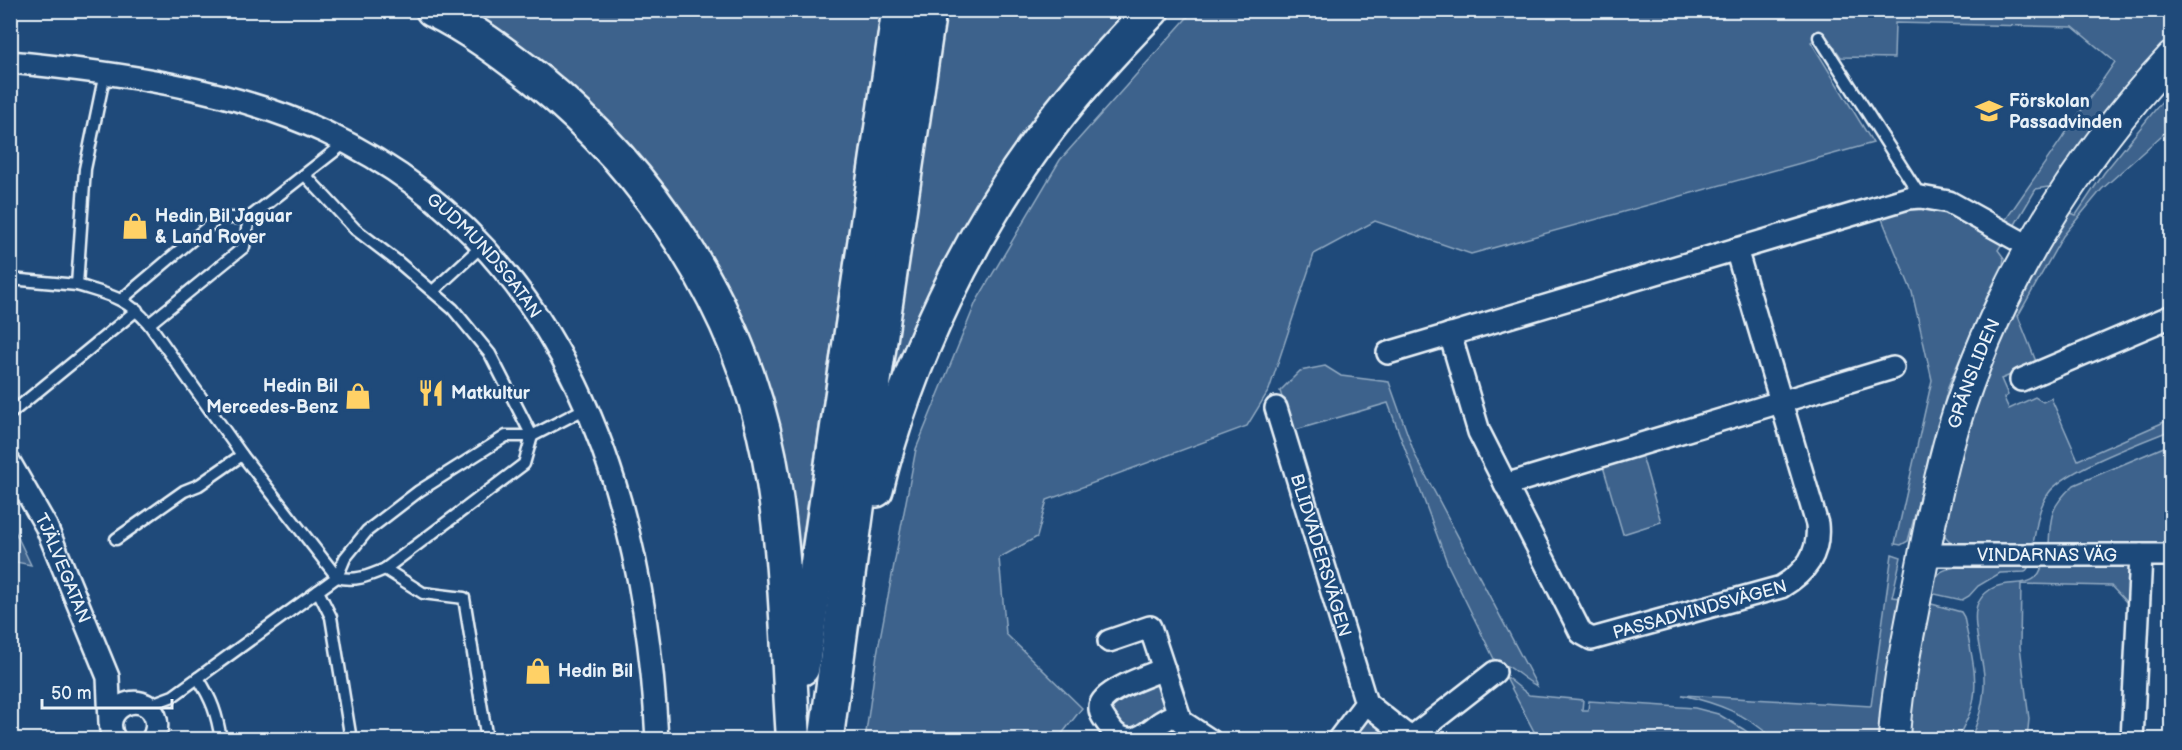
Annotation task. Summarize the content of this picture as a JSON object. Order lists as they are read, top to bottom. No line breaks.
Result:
{"streets":{"street":["GUDMUNDSGATAN","GRÄNSLIDEN","BLIDVÄDERSVÄGEN","VINDARNAS VÄG","TJÄLVEGATAN","PASSADVINDSVÄGEN"]},"crossings":[["GRÄNSLIDEN","VINDARNAS VÄG"]],"places":{"school or university":["Förskolan Passadvinden"],"shop":["Hedin Bil Jaguar & Land Rover","Hedin Bil Mercedes-Benz","Hedin Bil"],"restaurant":["Matkultur"]},"scale_bar":"50 m"}
